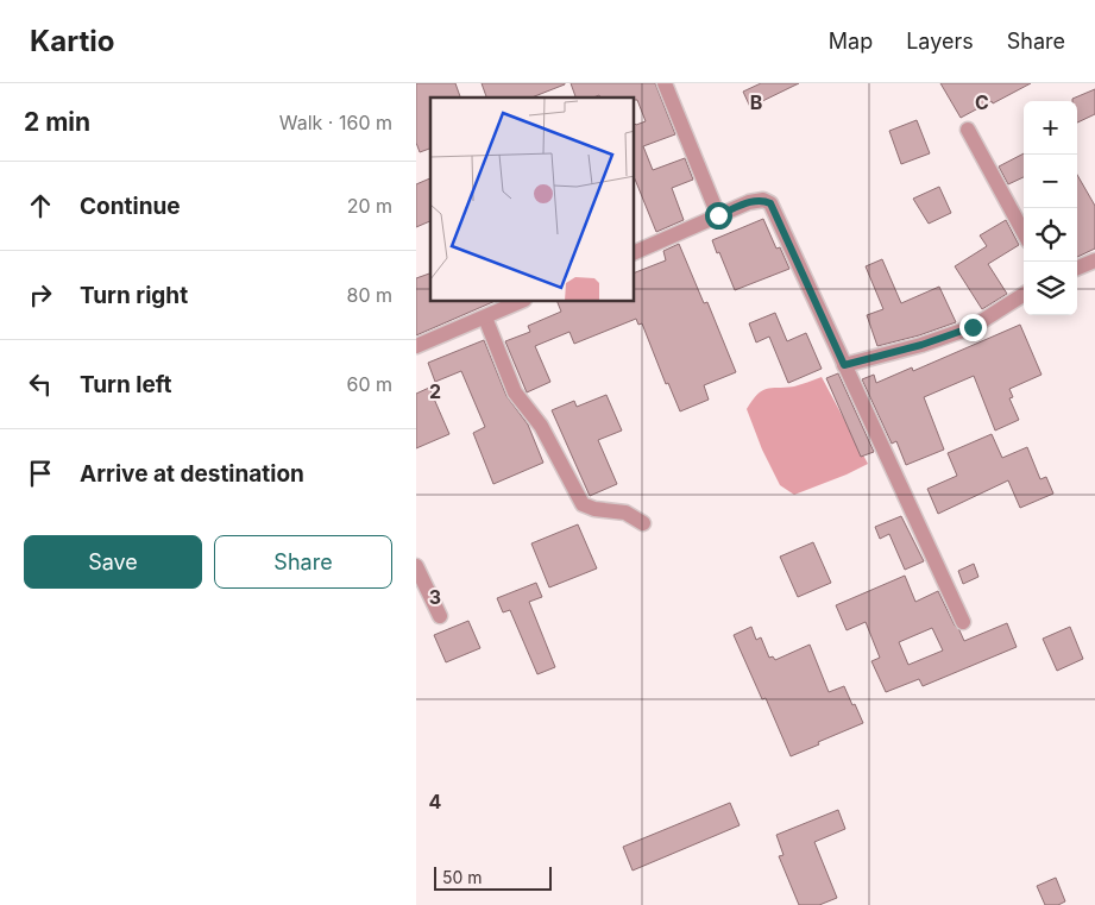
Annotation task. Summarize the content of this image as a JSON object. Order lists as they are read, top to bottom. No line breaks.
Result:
{"scale_bar":"50 m","page":{"header":"Kartio","nav":["Map","Layers","Share"],"heading":["2 min","Walk · 160 m"],"map_buttons":["+","−"],"list":[["Continue","20 m"],["Turn right","80 m"],["Turn left","60 m"],"Arrive at destination"],"buttons":["Save","Share"],"scale":"50 m"},"grid":{"columns":["B","C"],"rows":["2","3","4"]}}
